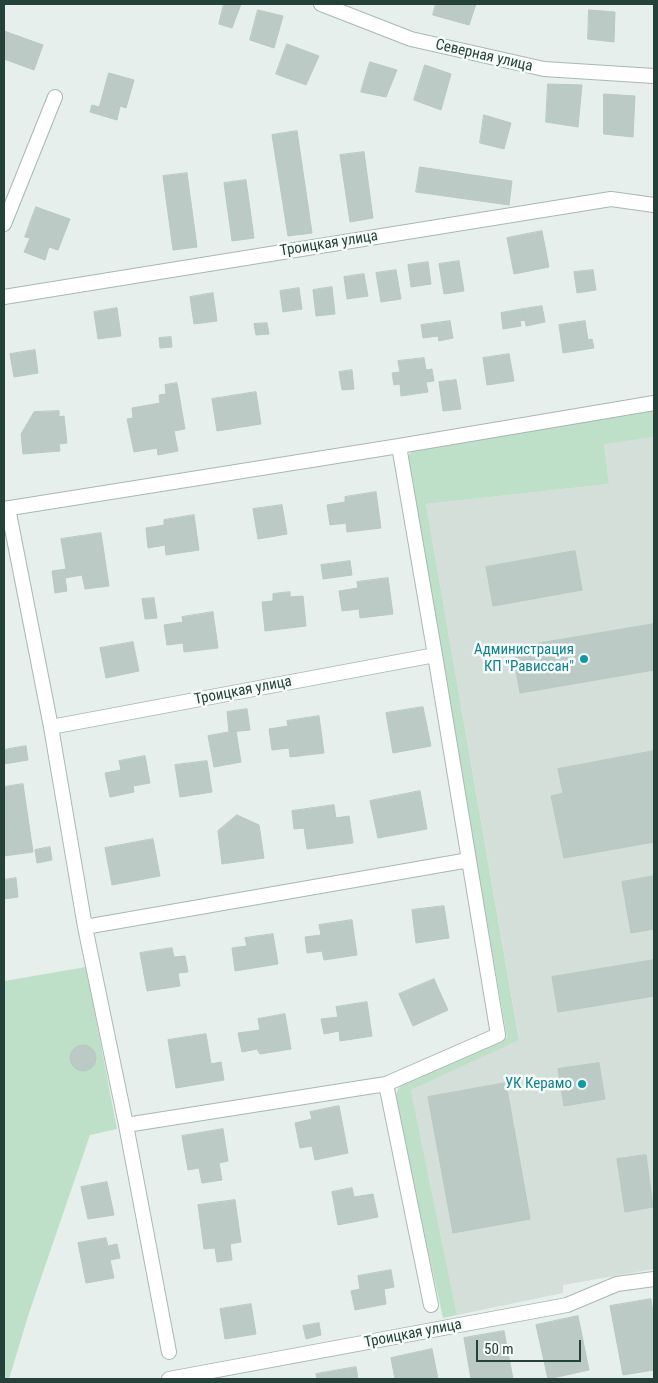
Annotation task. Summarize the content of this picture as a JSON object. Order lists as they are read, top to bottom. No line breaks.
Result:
{"streets":{"street":["Северная улица","Троицкая улица"]},"places":["Администрация КП \"Рависсан\"","УК Керамо"],"scale_bar":"50 m"}
